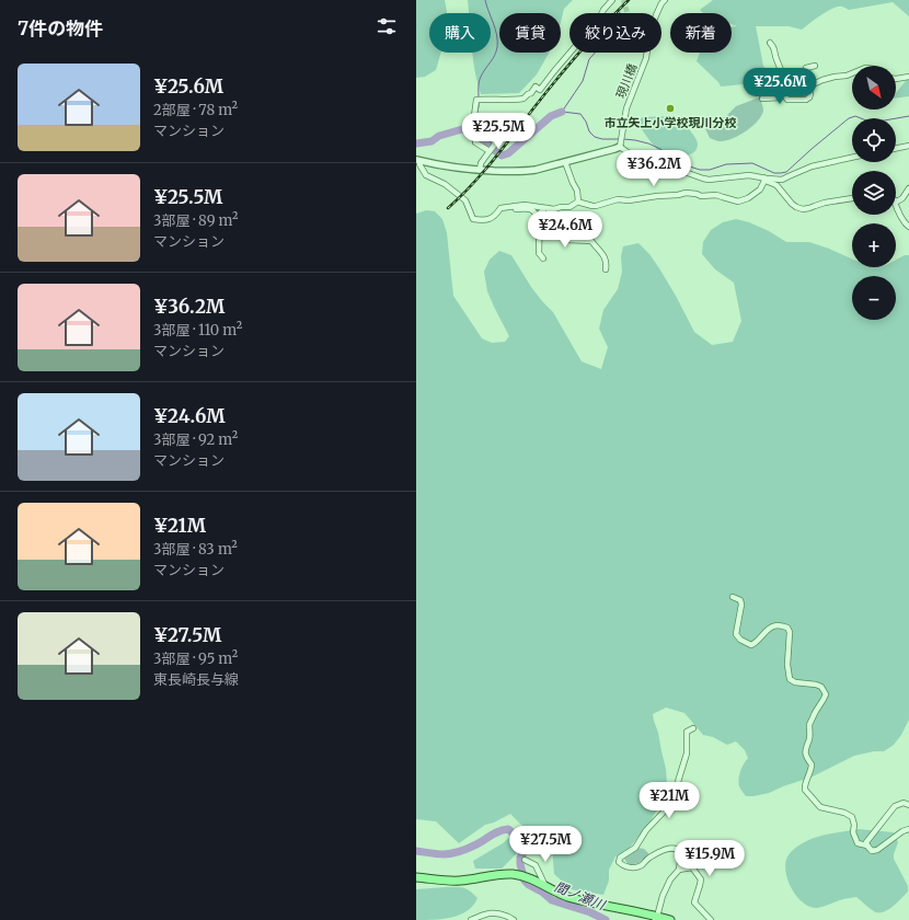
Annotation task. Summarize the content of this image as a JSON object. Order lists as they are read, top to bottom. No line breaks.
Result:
{"streets":{"street":["現川橋"]},"water":["間ノ瀬川"],"places":["市立矢上小学校現川分校"],"north":"bottom right","page":{"heading":"7件の物件","chip":["購入","賃貸","絞り込み","新着"],"list":[{"name":"¥25.6M","note":"2部屋 · 78 m² · マンション"},{"name":"¥25.5M","note":"3部屋 · 89 m² · マンション"},{"name":"¥36.2M","note":"3部屋 · 110 m² · マンション"},{"name":"¥24.6M","note":"3部屋 · 92 m² · マンション"},{"name":"¥21M","note":"3部屋 · 83 m² · マンション"},{"name":"¥27.5M","note":"3部屋 · 95 m² · 東長崎長与線"}],"map_buttons":["+","−"],"price":["¥25.6M","¥25.5M","¥36.2M","¥24.6M","¥21M","¥27.5M","¥15.9M"]}}
